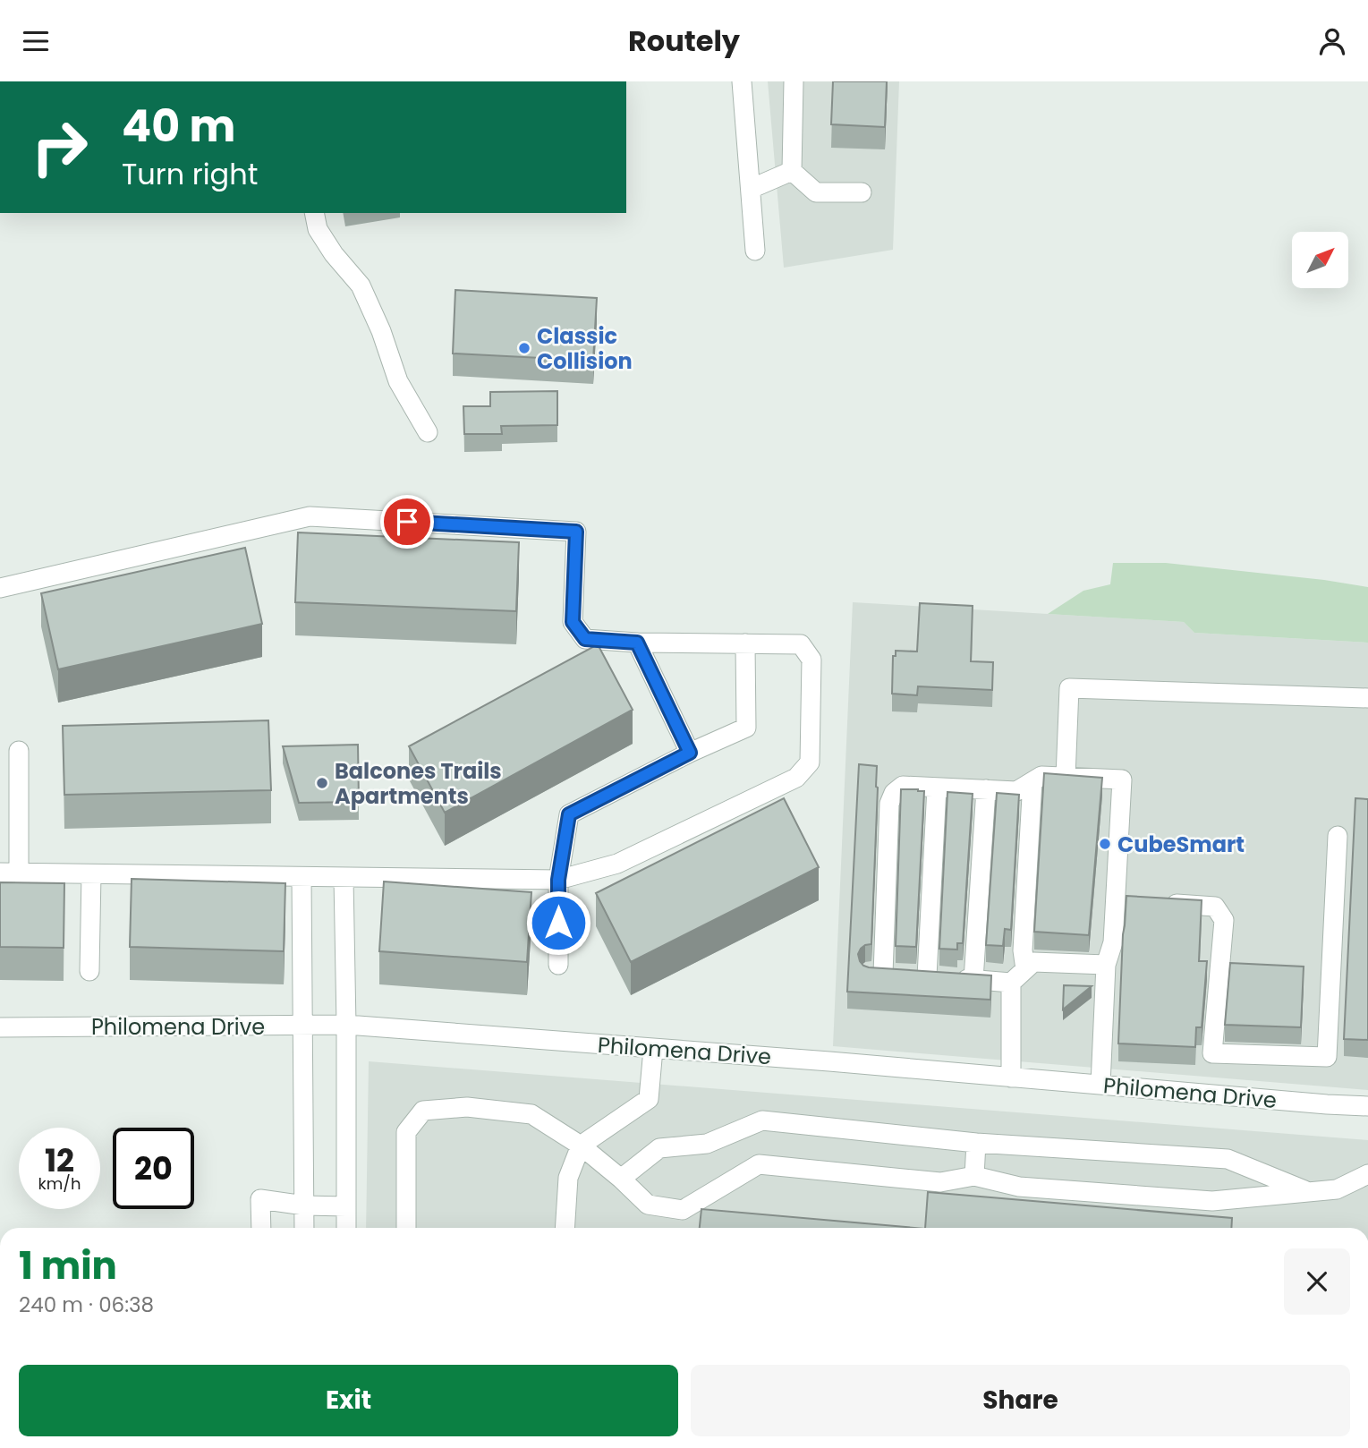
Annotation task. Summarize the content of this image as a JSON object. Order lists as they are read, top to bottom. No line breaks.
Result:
{"streets":{"street":["Philomena Drive"]},"places":["Classic Collision","Balcones Trails Apartments","CubeSmart"],"north":"top right","page":{"header":"Routely","turn":["40 m","Turn right"],"speed":"12 km/h","limit":"20","heading":["1 min","240 m · 06:38"],"buttons":["Exit","Share"]}}
